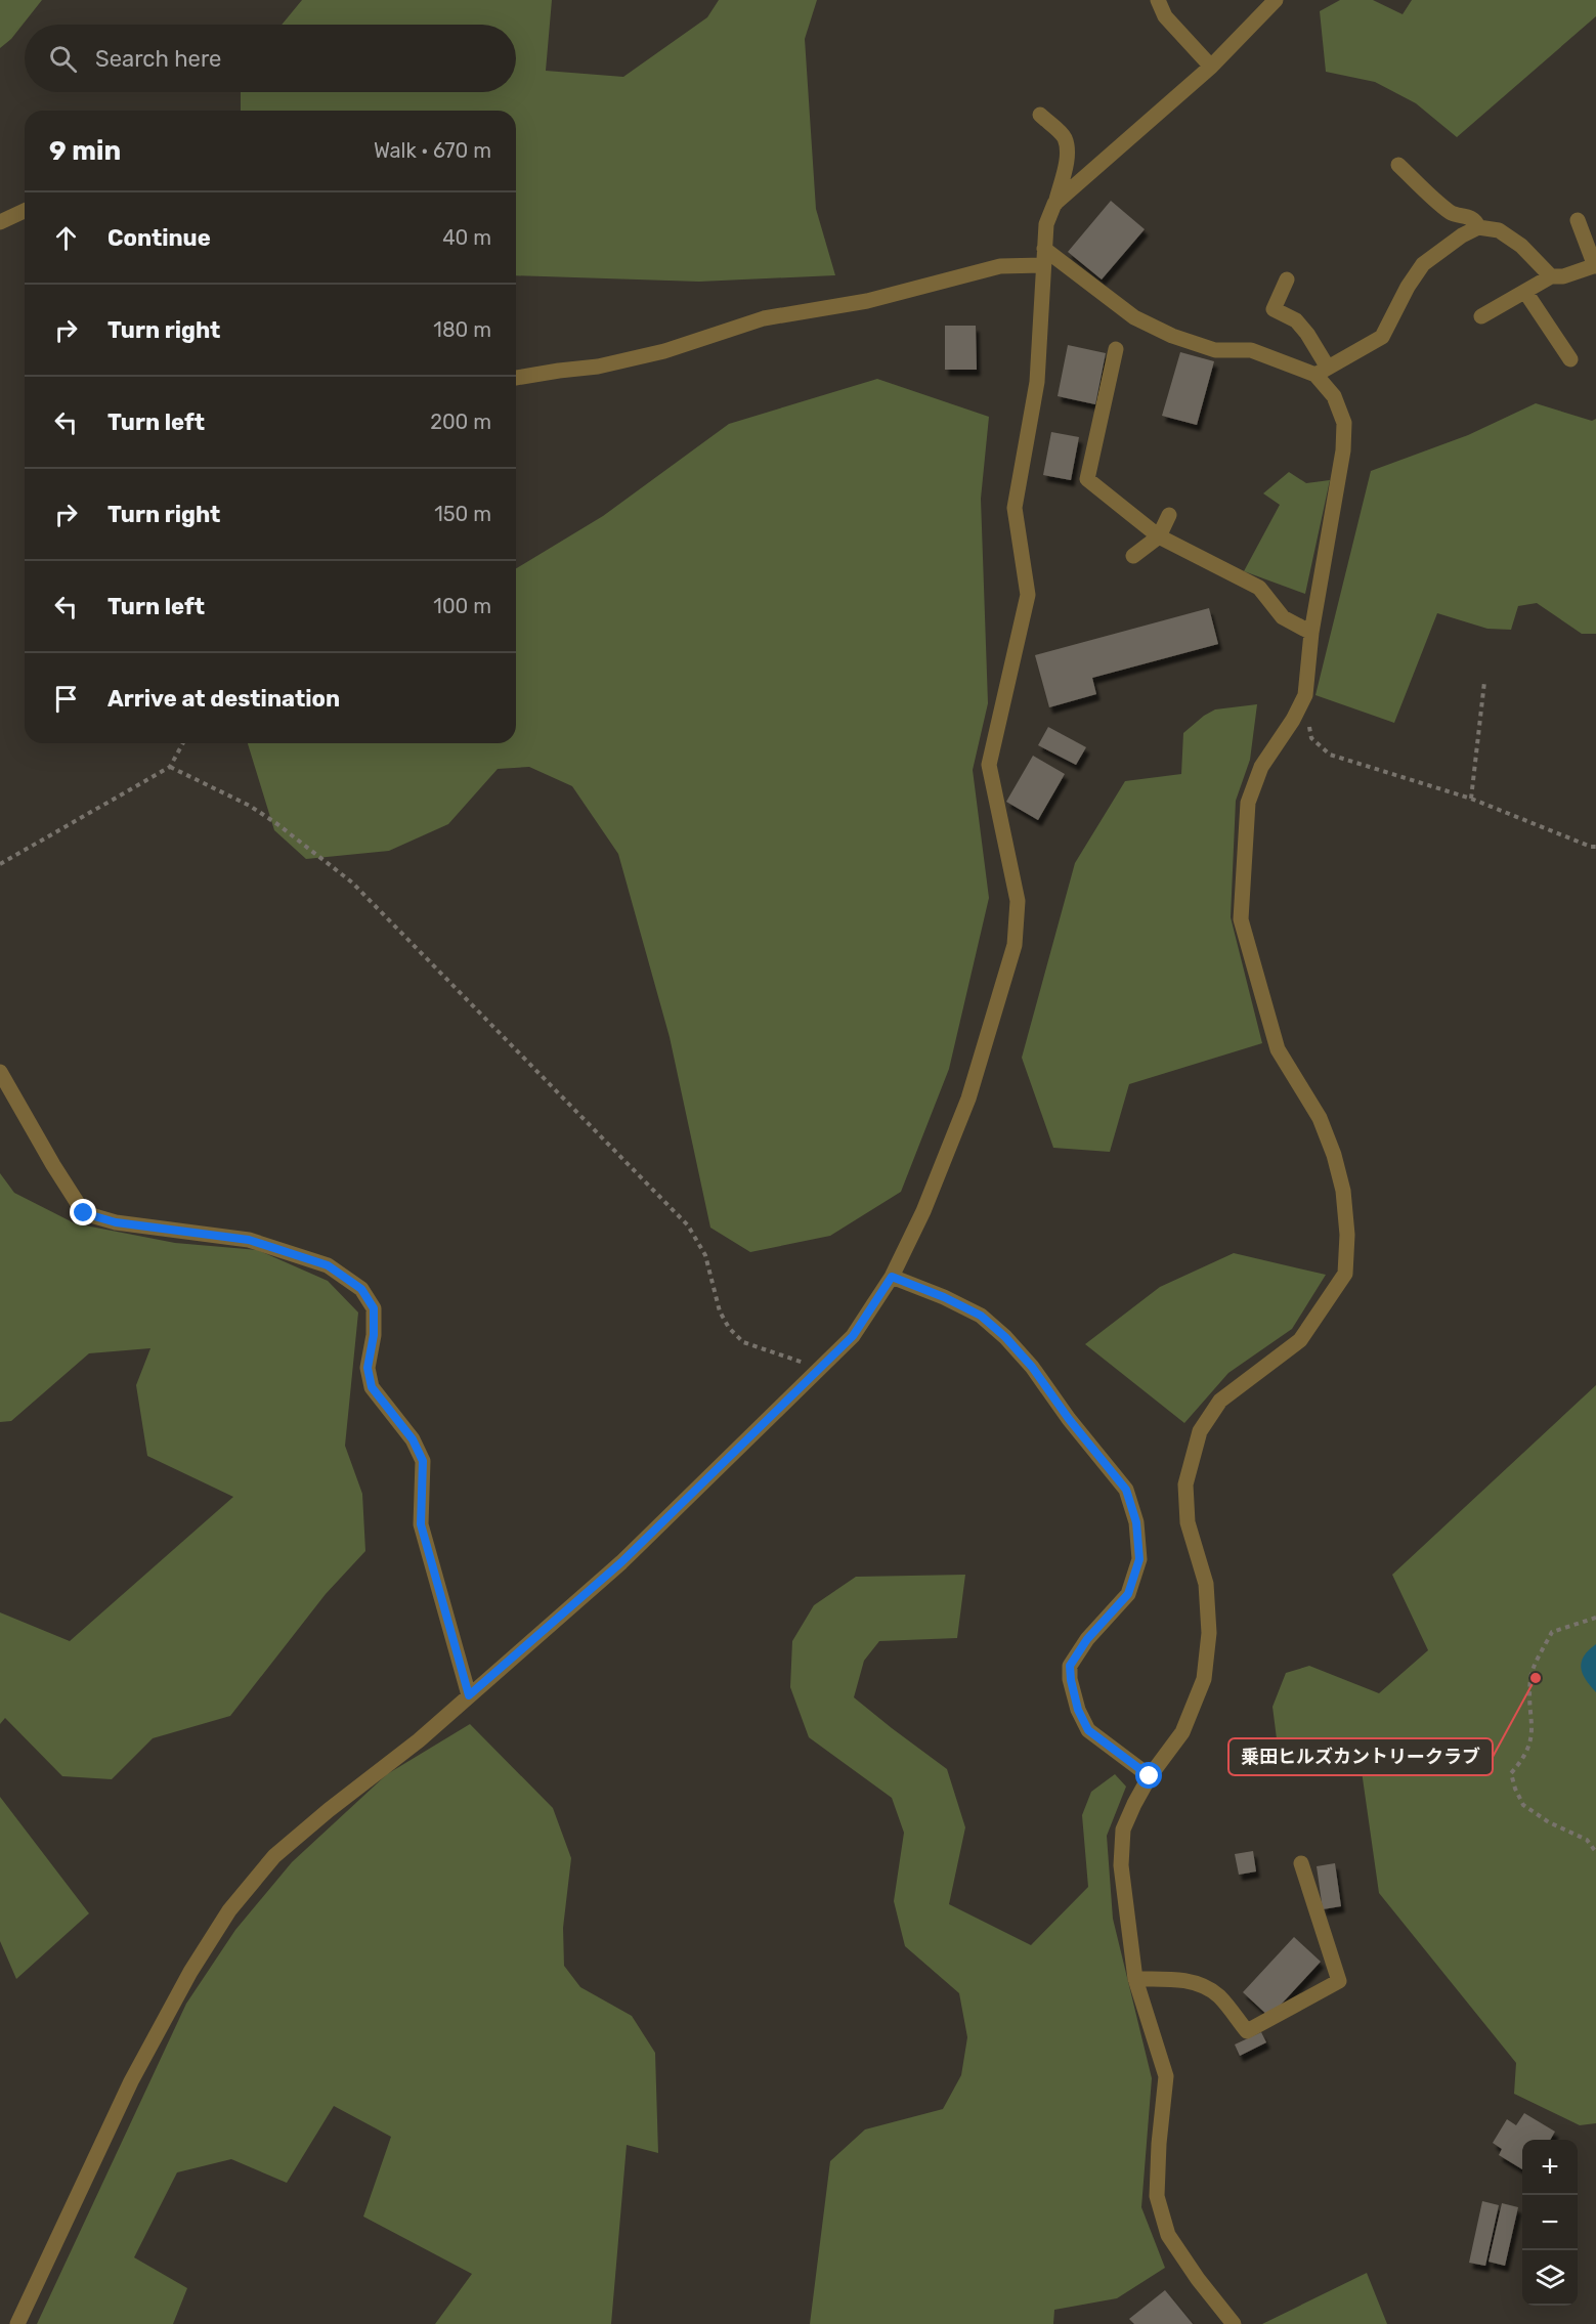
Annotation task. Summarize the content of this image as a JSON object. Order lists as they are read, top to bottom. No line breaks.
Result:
{"places":["乗田ヒルズカントリークラブ"],"page":{"search":"Search here","heading":["9 min","Walk · 670 m"],"list":[["Continue","40 m"],["Turn right","180 m"],["Turn left","200 m"],["Turn right","150 m"],["Turn left","100 m"],"Arrive at destination"],"map_buttons":["+","−"]}}
